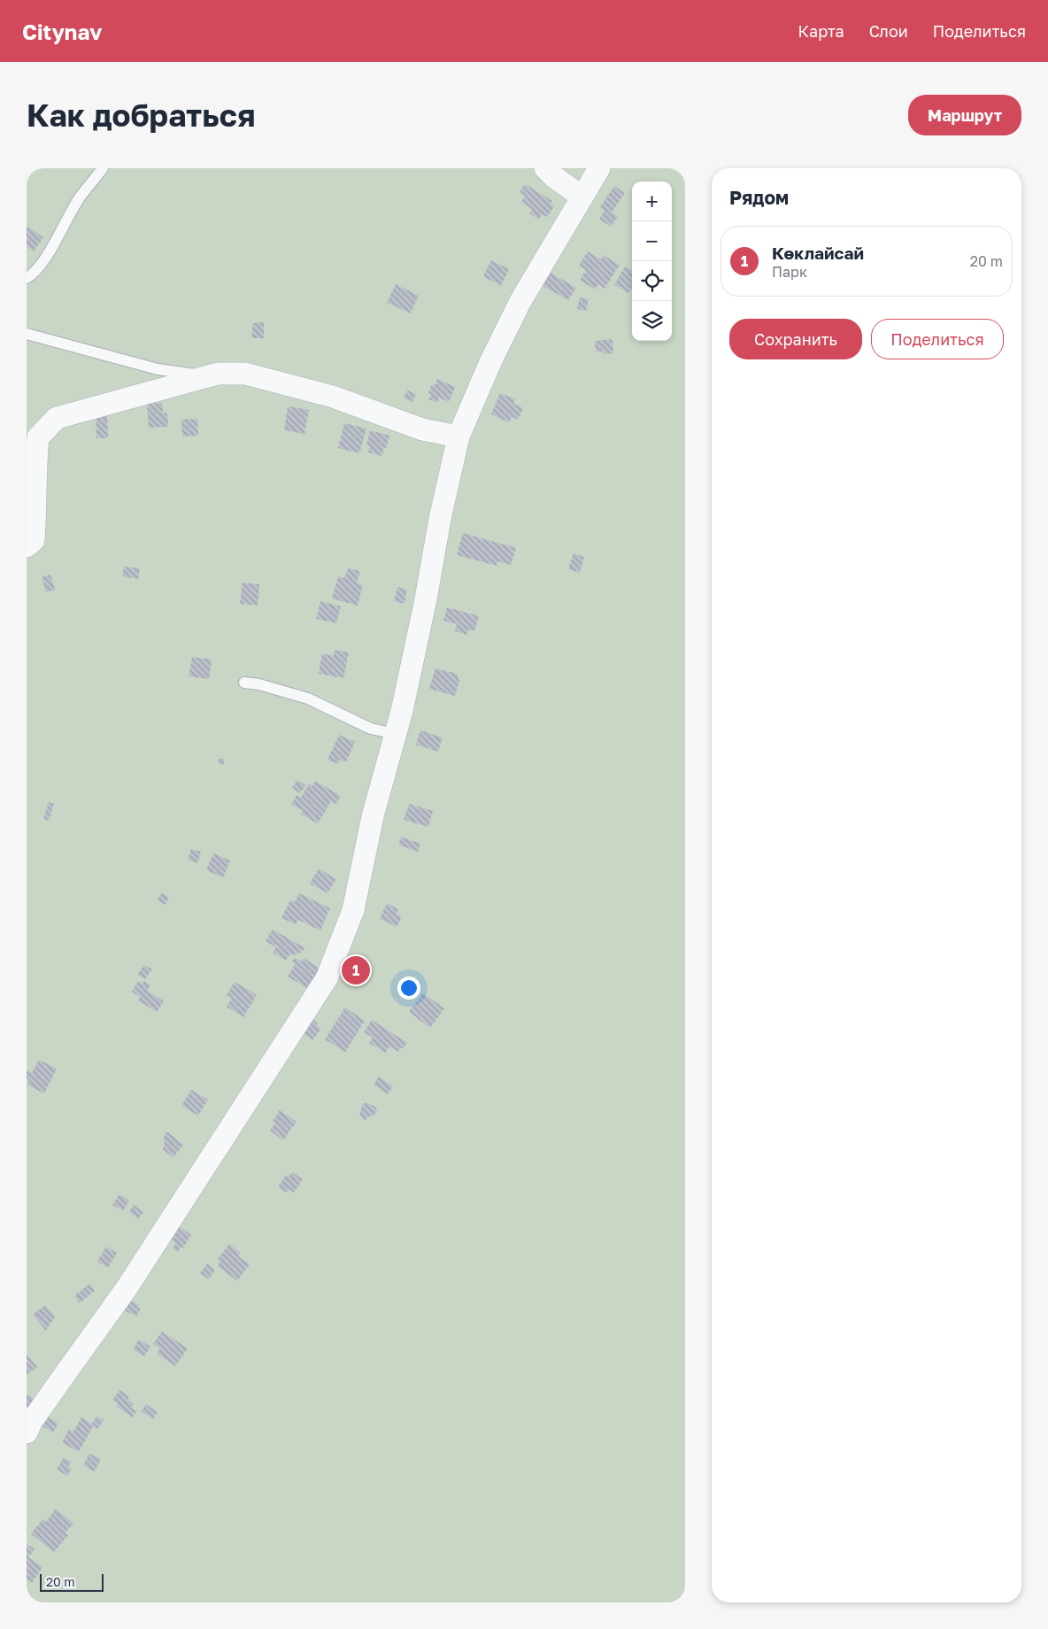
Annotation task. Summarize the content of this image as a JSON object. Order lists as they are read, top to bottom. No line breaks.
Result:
{"scale_bar":"20 m","page":{"header":"Citynav","nav":["Карта","Слои","Поделиться"],"buttons":["Маршрут",["Сохранить","Поделиться"]],"title":"Как добраться","heading":"Рядом","map_buttons":["+","−"],"list":[{"mark":"1","name":"Көклайсай","note":"Парк","value":"20 m"}],"pins":"1","scale":"20 m"}}
